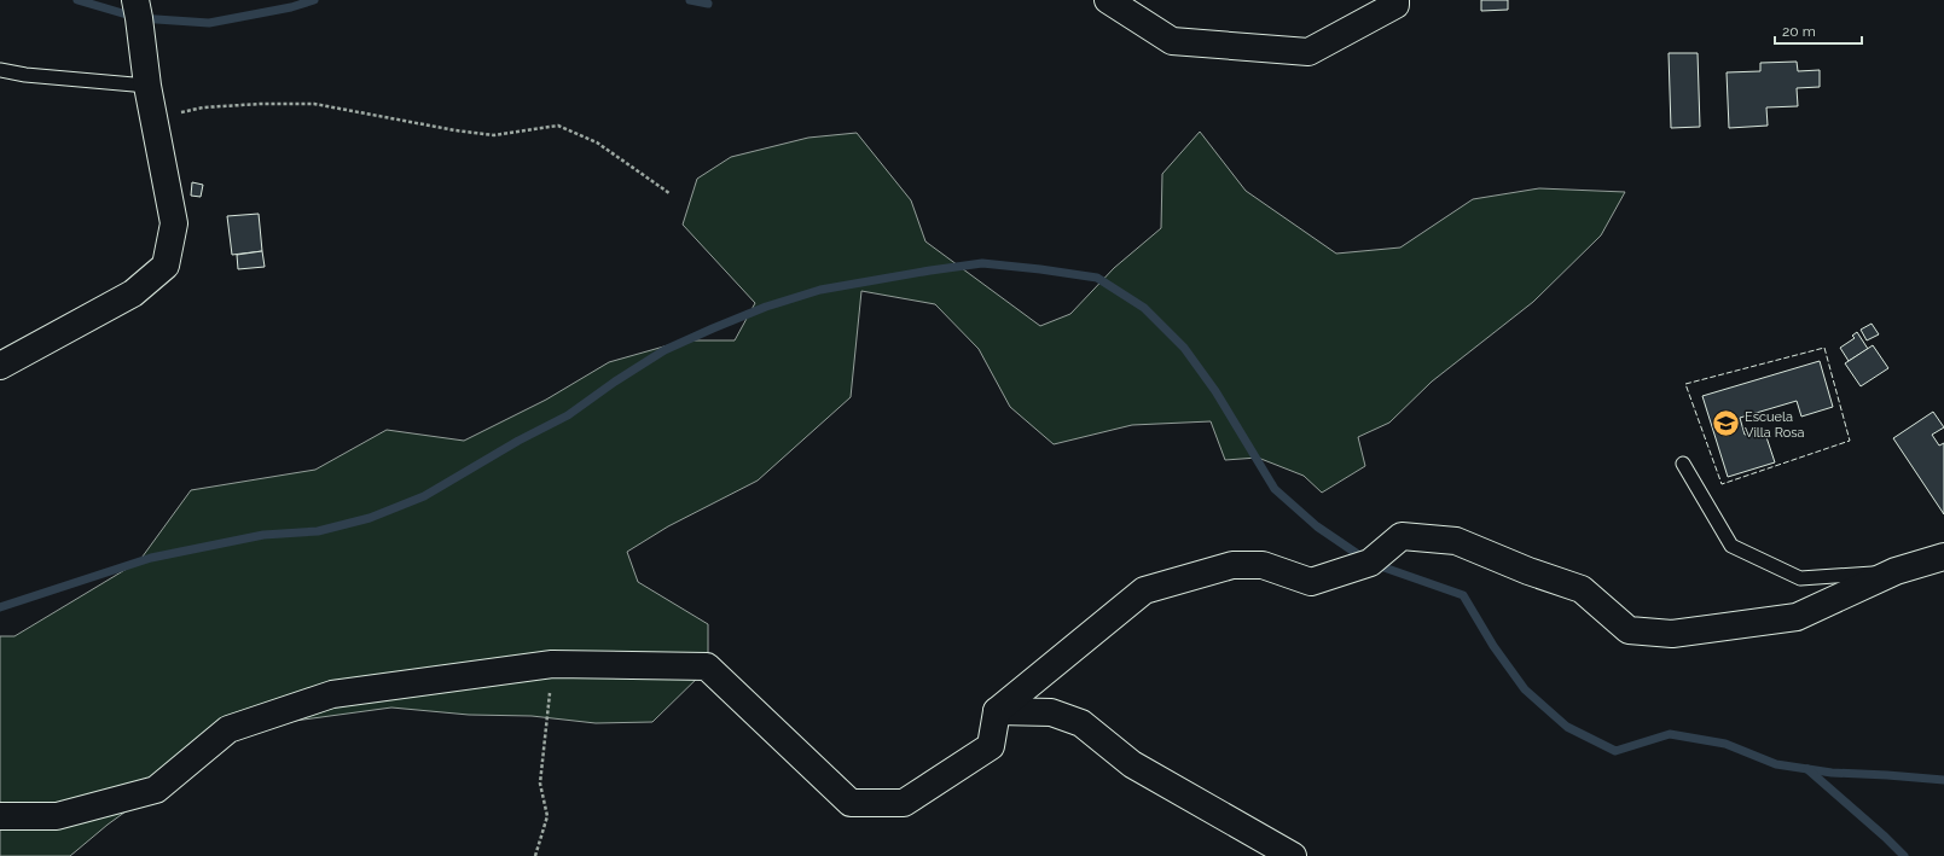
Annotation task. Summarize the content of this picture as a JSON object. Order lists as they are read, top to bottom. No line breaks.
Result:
{"places":{"school or university":["Escuela Villa Rosa"]},"scale_bar":"20 m"}
